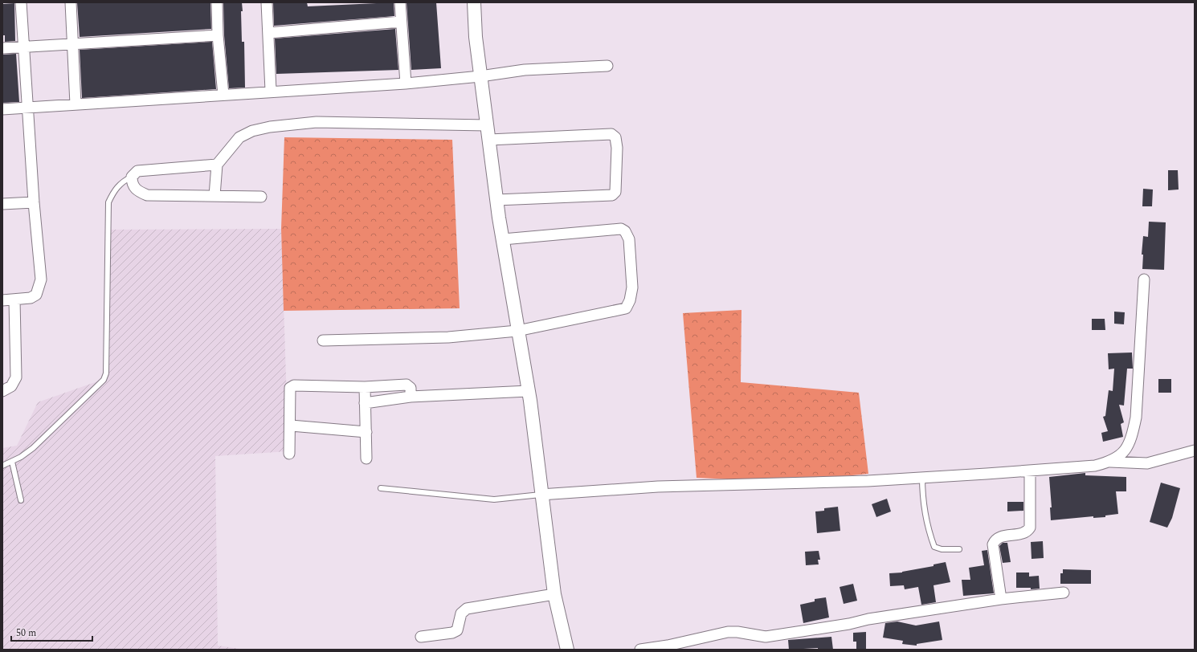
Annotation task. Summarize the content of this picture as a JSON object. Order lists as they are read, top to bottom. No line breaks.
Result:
{"scale_bar":"50 m"}
